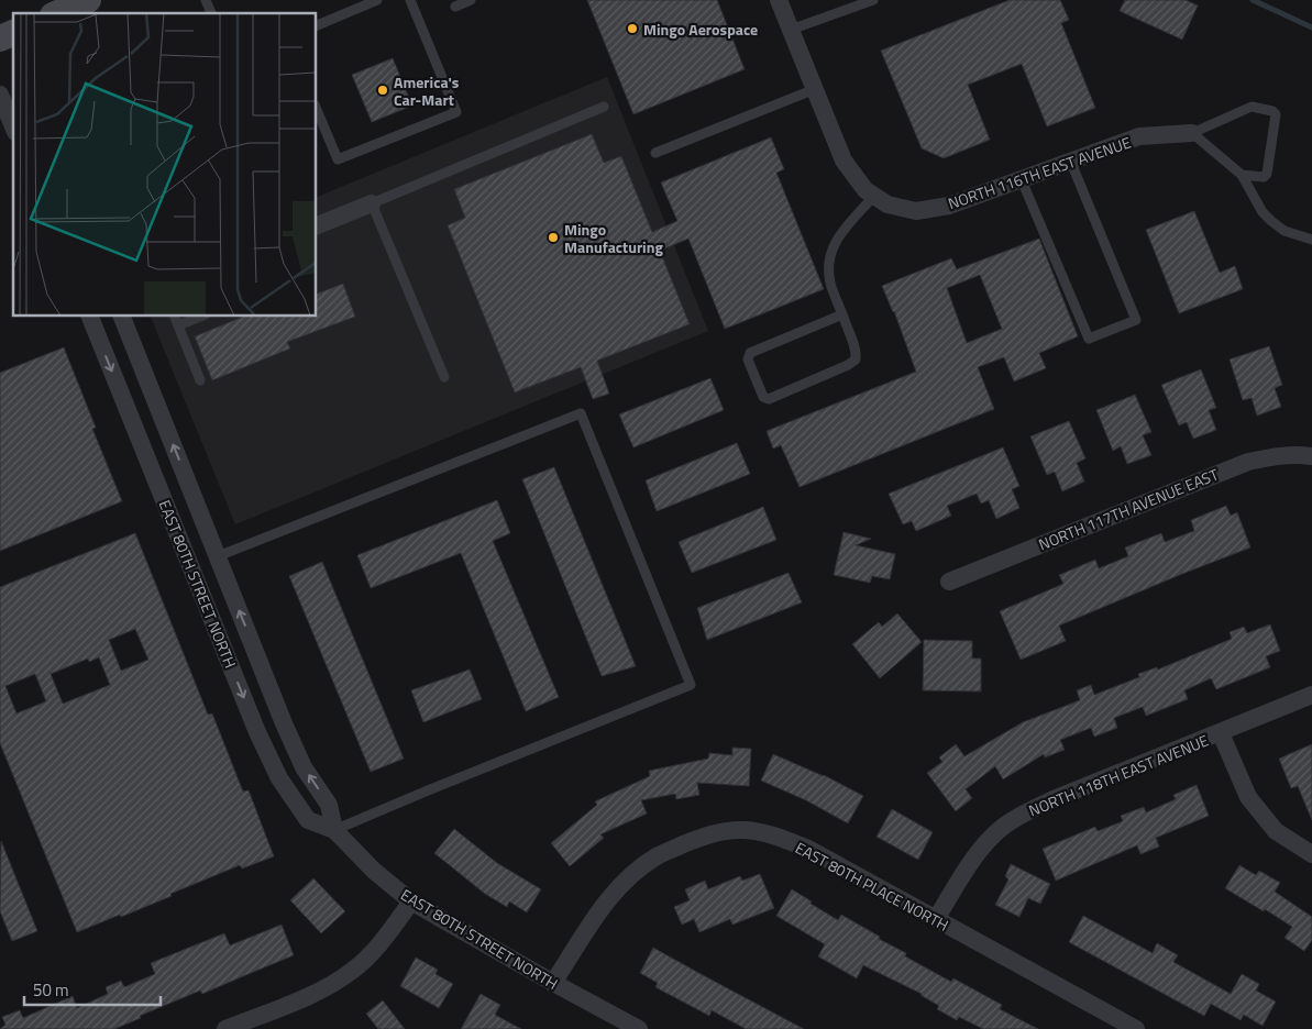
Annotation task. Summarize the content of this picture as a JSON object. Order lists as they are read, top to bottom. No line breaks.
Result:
{"streets":{"street":["NORTH 116TH EAST AVENUE","NORTH 117TH AVENUE EAST","EAST 80TH STREET NORTH","NORTH 118TH EAST AVENUE","EAST 80TH PLACE NORTH"]},"crossings":[["EAST 80TH STREET NORTH","EAST 80TH PLACE NORTH"],["NORTH 118TH EAST AVENUE","EAST 80TH PLACE NORTH"]],"places":["Mingo Aerospace","America's Car-Mart","Mingo Manufacturing"],"scale_bar":"50 m"}
